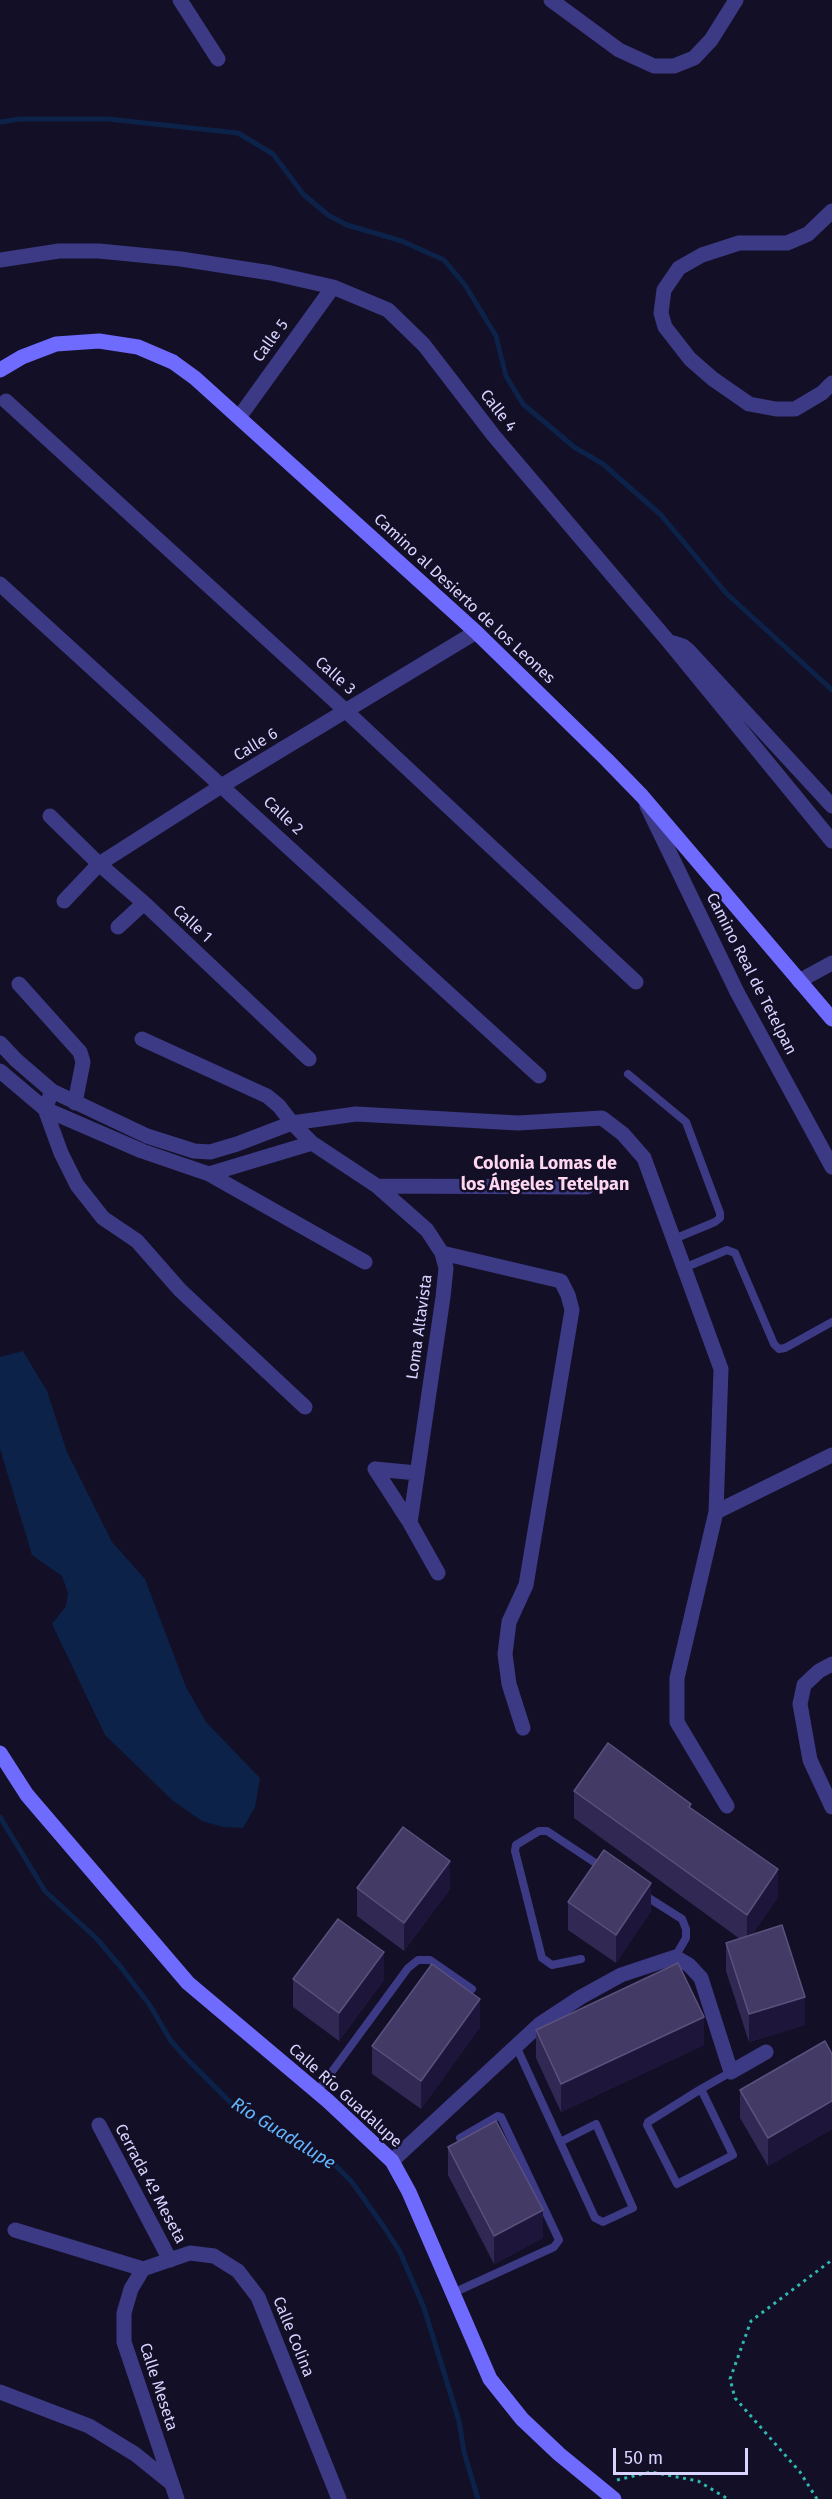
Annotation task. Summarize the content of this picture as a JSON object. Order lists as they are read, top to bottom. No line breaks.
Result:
{"streets":{"main road":["Camino al Desierto de los Leones","Calle Río Guadalupe"],"street":["Calle 5","Calle 4","Calle 3","Calle 6","Calle 2","Calle 1","Camino Real de Tetelpan","Loma Altavista","Cerrada 4º Meseta","Calle Colina","Calle Meseta"]},"crossings":[["Calle 5","Calle 4"],["Calle 5","Camino al Desierto de los Leones"],["Camino al Desierto de los Leones","Calle 6"],["Camino al Desierto de los Leones","Camino Real de Tetelpan"],["Calle 3","Calle 6"],["Calle 6","Calle 2"],["Calle 6","Calle 1"],["Cerrada 4º Meseta","Calle Colina"]],"districts":["Colonia Lomas de los Ángeles Tetelpan"],"water":["Río Guadalupe"],"scale_bar":"50 m"}
